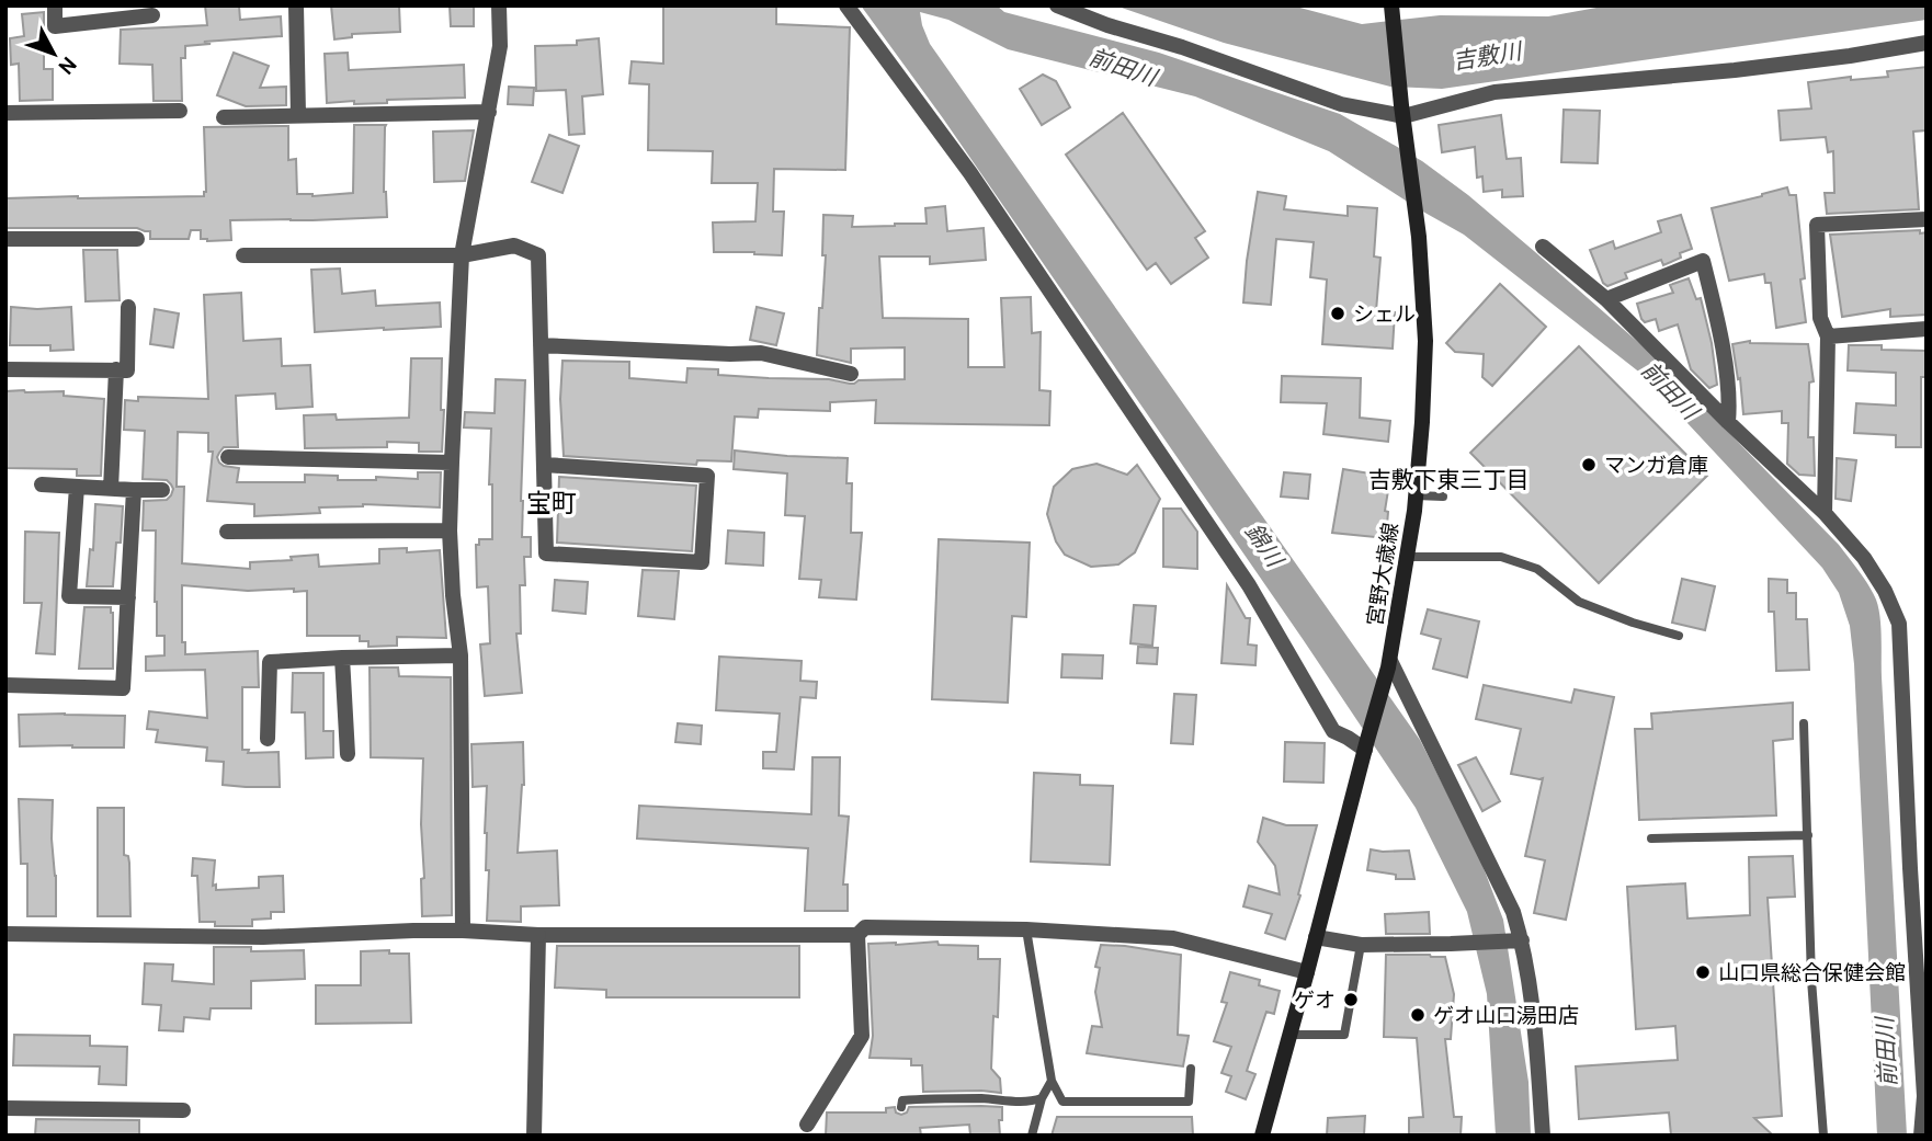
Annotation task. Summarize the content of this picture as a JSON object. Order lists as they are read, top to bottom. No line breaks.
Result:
{"streets":{"main road":["宮野大歳線"]},"districts":["吉敷下東三丁目","宝町"],"water":["吉敷川","前田川","錦川"],"places":["シェル","マンガ倉庫","山口県総合保健会館","ゲオ","ゲオ山口湯田店"],"north":"bottom right"}
